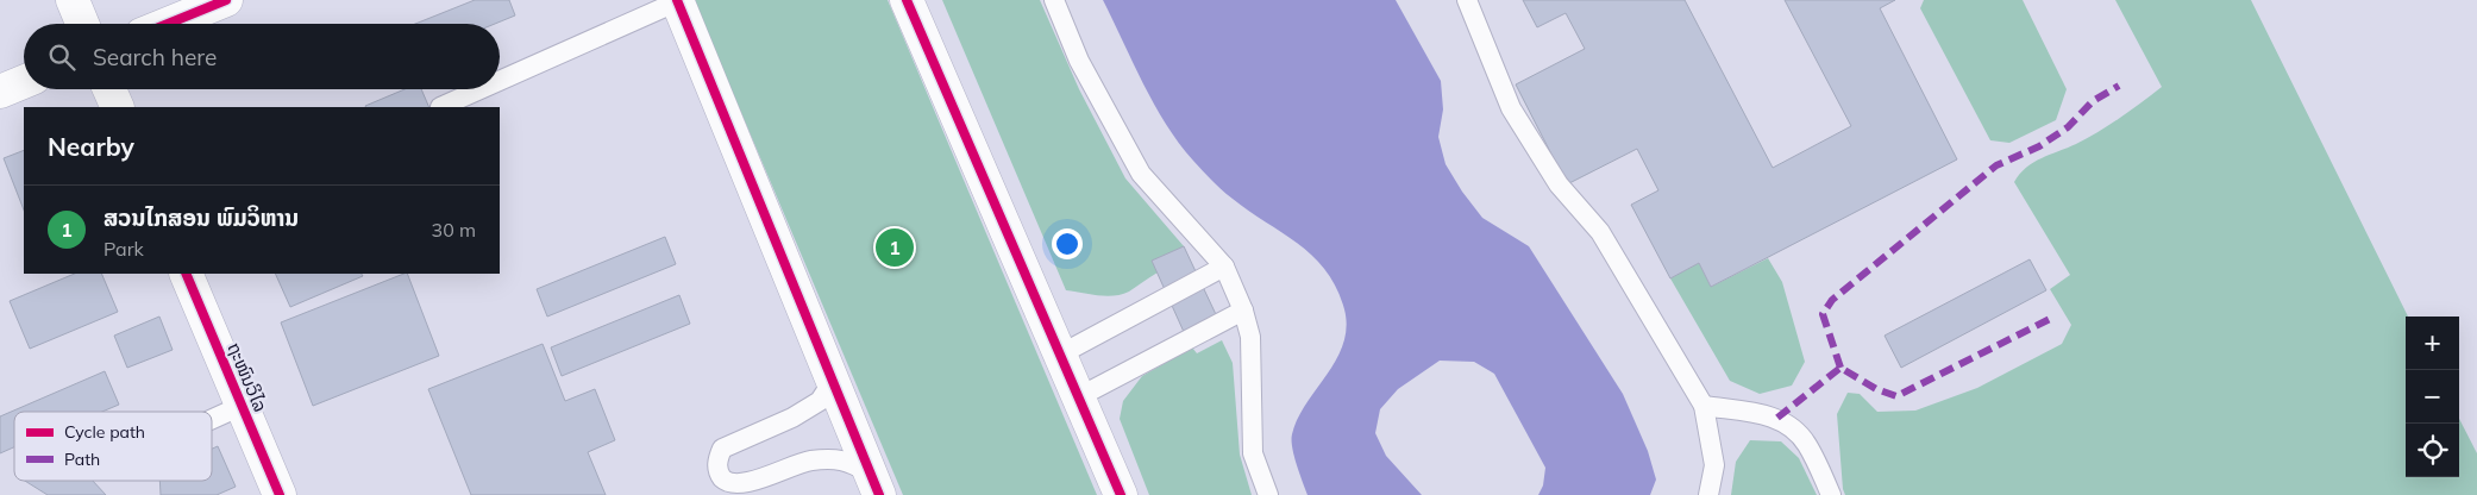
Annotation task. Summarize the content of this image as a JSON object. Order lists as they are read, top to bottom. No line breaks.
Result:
{"streets":{"street":["ຖະໜົນວິໄລ"]},"legend":["Cycle path","Path"],"page":{"search":"Search here","heading":"Nearby","list":[{"mark":"1","name":"ສວນໄກສອນ ພົມວິຫານ","note":"Park","value":"30 m"}],"pins":"1","map_buttons":["+","−"]}}
